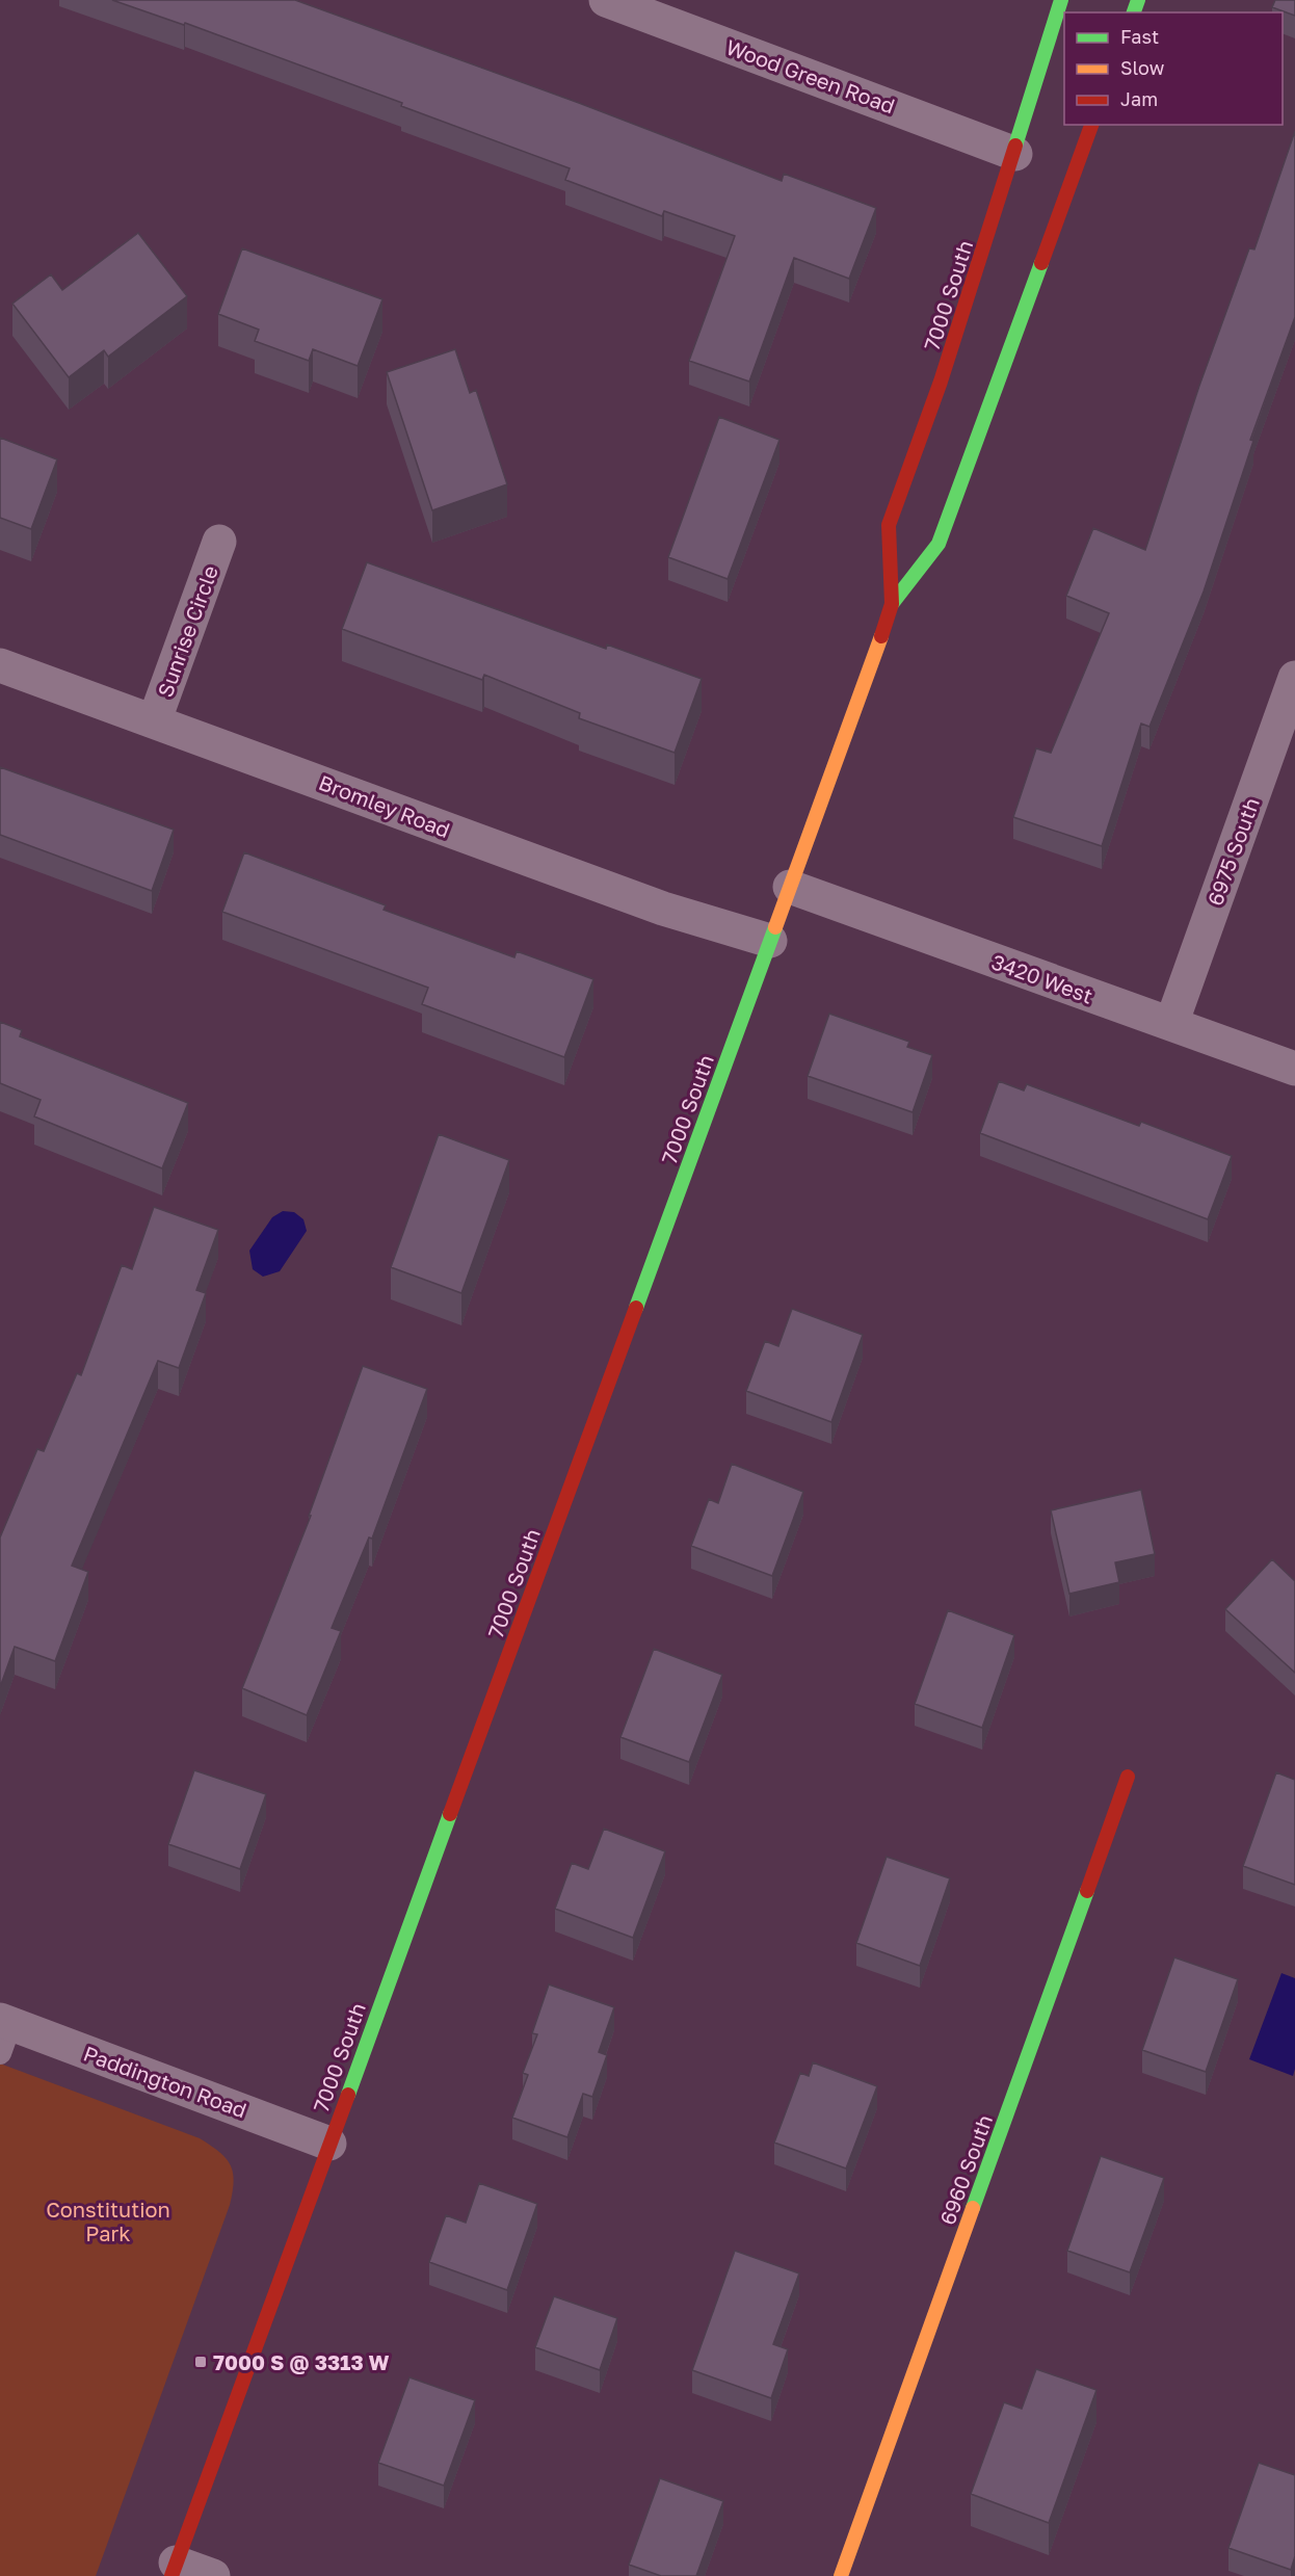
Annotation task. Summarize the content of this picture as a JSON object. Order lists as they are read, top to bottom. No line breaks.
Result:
{"streets":{"main road":["7000 South","6960 South"],"street":["Wood Green Road","Sunrise Circle","Bromley Road","6975 South","3420 West","Paddington Road"]},"crossings":[["Wood Green Road","7000 South"],["7000 South","Bromley Road"],["7000 South","3420 West"],["7000 South","Paddington Road"],["Sunrise Circle","Bromley Road"],["6975 South","3420 West"]],"parks":["Constitution Park"],"places":{"transit":["7000 S @ 3313 W"]},"legend":["Fast","Slow","Jam"]}
